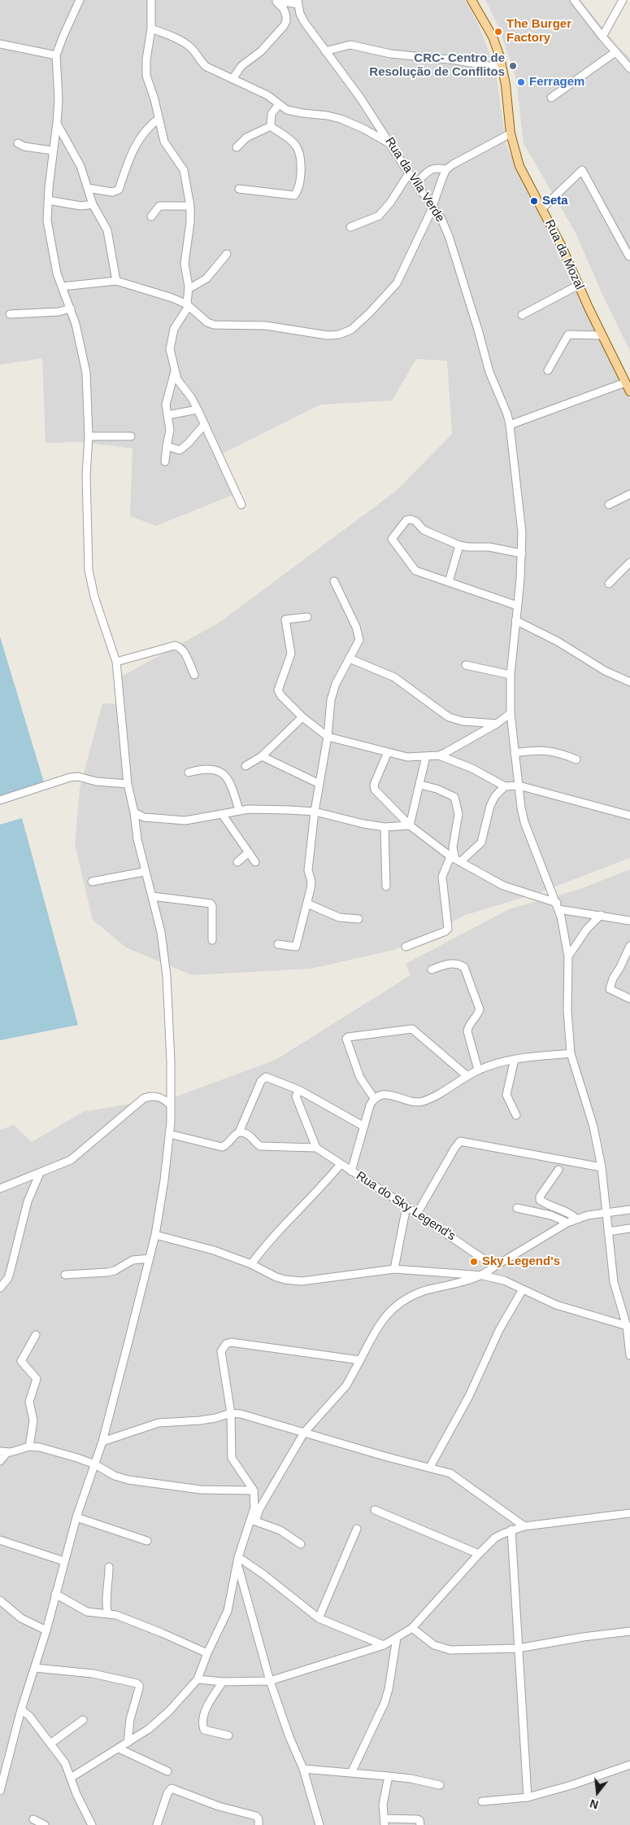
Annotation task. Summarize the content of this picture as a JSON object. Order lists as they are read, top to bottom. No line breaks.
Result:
{"streets":{"main road":["Rua da Mozal"],"street":["Rua da Vila Verde","Rua do Sky Legend's"]},"places":["The Burger Factory","CRC- Centro de Resolução de Conflitos","Ferragem","Seta","Sky Legend's"],"north":"bottom"}
